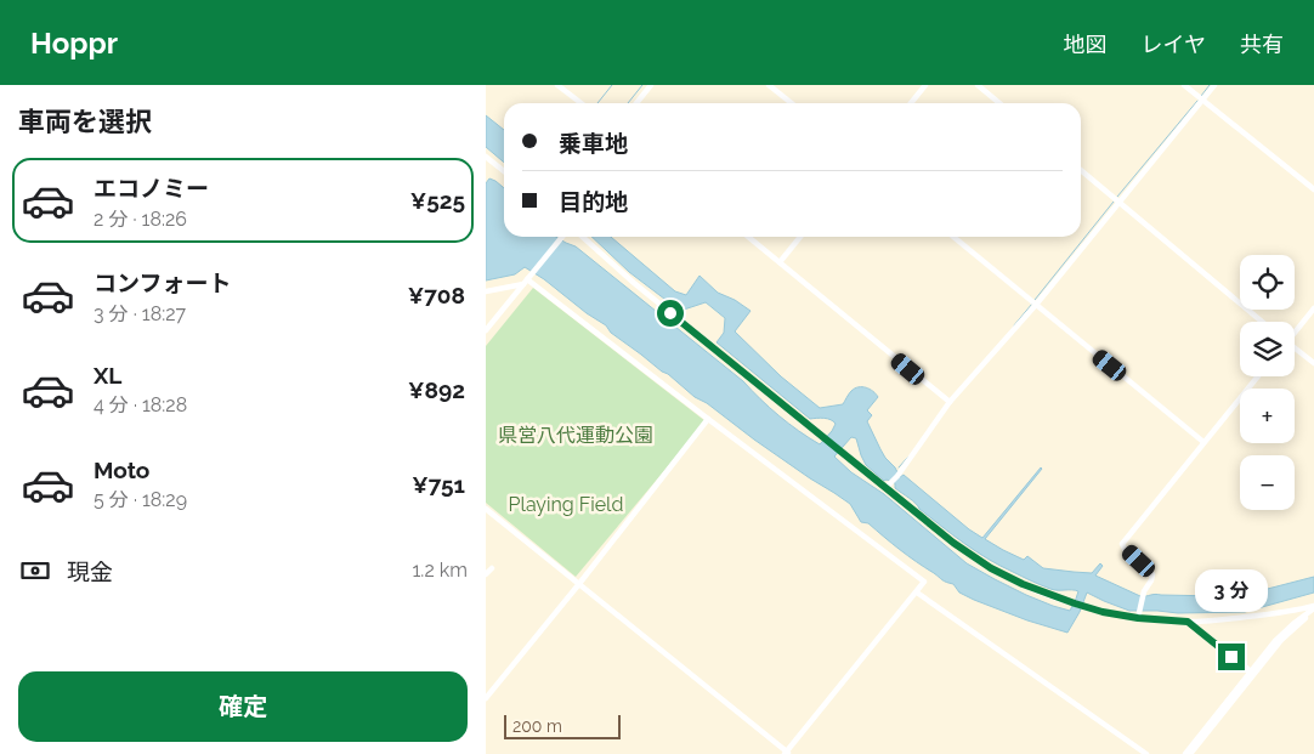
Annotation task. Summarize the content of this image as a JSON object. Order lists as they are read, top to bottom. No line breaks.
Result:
{"parks":["県営八代運動公園","Playing Field"],"scale_bar":"200 m","page":{"header":"Hoppr","nav":["地図","レイヤ","共有"],"heading":"車両を選択","banner":["乗車地","目的地"],"list":[{"name":"エコノミー","note":"2 分 · 18:26","value":"¥525"},{"name":"コンフォート","note":"3 分 · 18:27","value":"¥708"},{"name":"XL","note":"4 分 · 18:28","value":"¥892"},{"name":"Moto","note":"5 分 · 18:29","value":"¥751"}],"map_buttons":["+","−"],"pay":["現金","1.2 km"],"bubble":"3 分","buttons":"確定","scale":"200 m"}}
